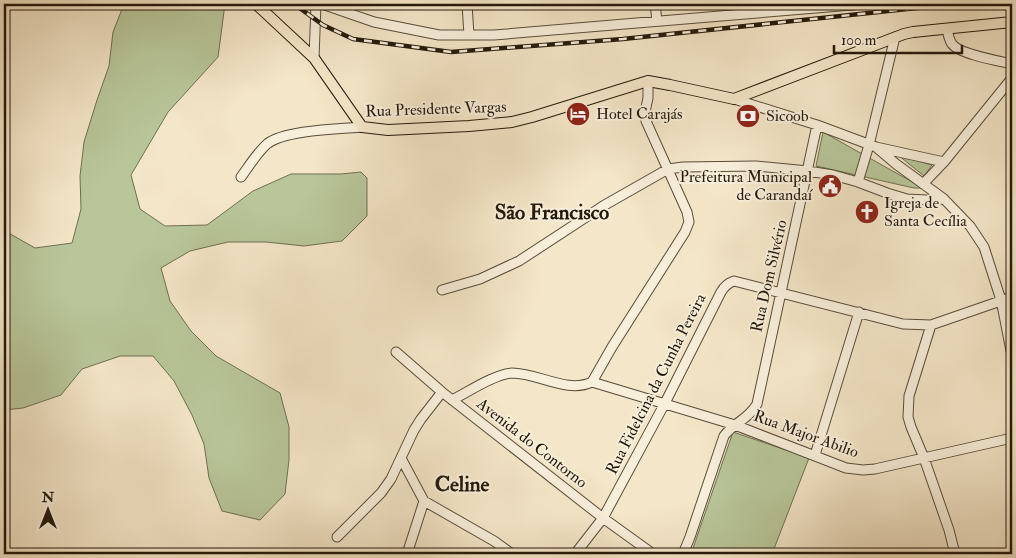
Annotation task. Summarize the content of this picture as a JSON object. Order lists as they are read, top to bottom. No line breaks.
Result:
{"streets":{"main road":["Rua Presidente Vargas"],"street":["Rua Dom Silvério","Rua Fidelcina da Cunha Pereira","Rua Major Abilio","Avenida do Contorno"]},"crossings":[["Rua Dom Silvério","Rua Fidelcina da Cunha Pereira"],["Rua Dom Silvério","Rua Major Abilio"],["Rua Fidelcina da Cunha Pereira","Rua Major Abilio"],["Rua Fidelcina da Cunha Pereira","Avenida do Contorno"]],"districts":["São Francisco","Celine"],"places":{"hotel":["Hotel Carajás"],"bank":["Sicoob"],"public building":["Prefeitura Municipal de Carandaí"],"church":["Igreja de Santa Cecília"]},"scale_bar":"100 m","north":"top"}
